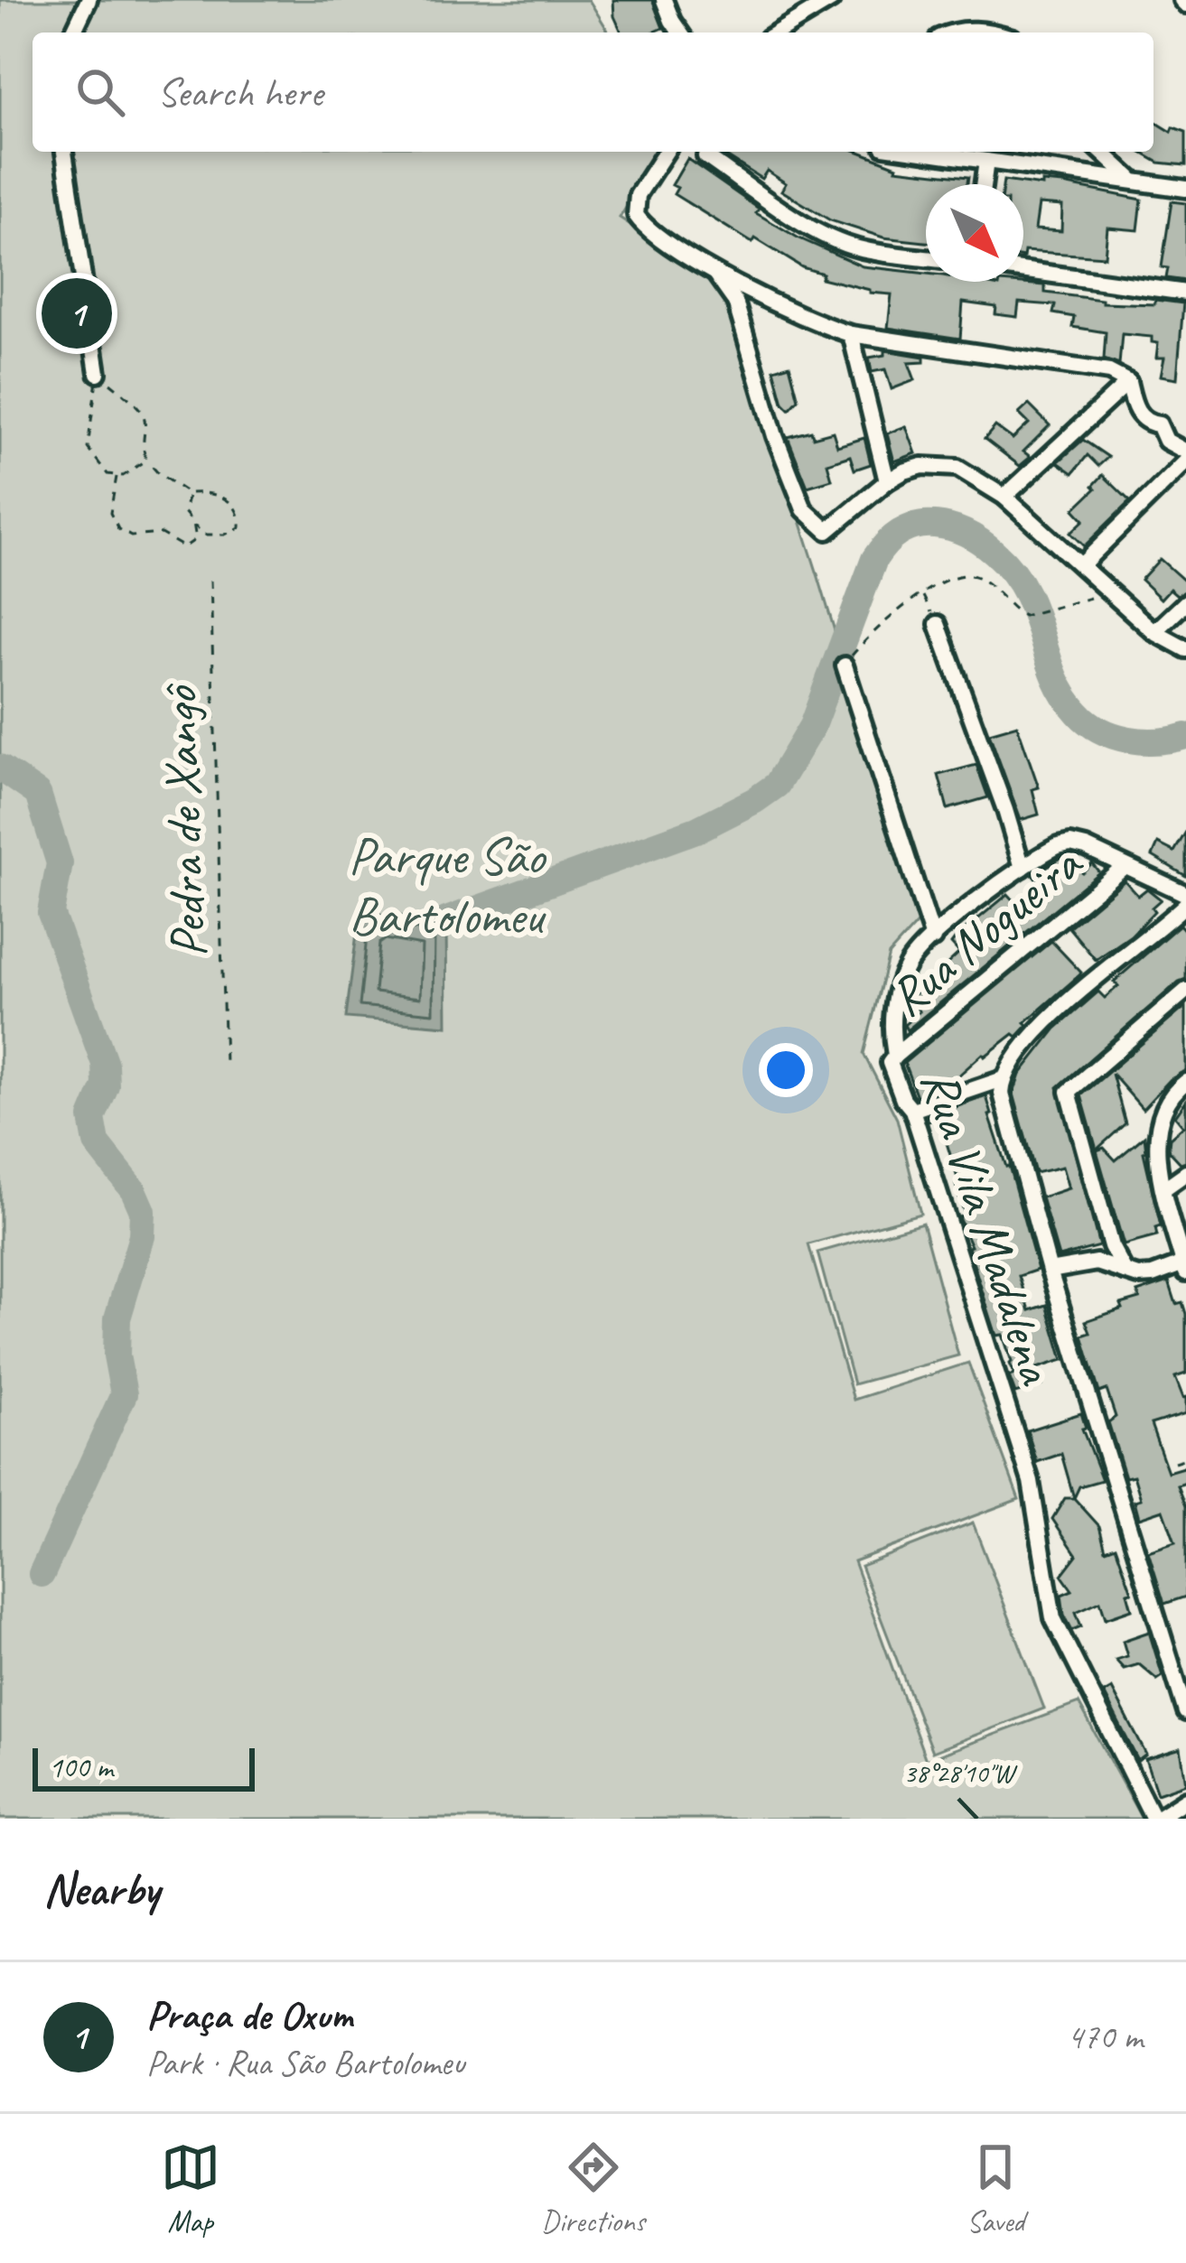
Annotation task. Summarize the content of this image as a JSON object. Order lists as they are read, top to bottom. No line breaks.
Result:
{"streets":{"street":["Rua Nogueira","Rua Vila Madalena"],"path":["Pedra de Xangô"]},"crossings":[["Rua Nogueira","Rua Vila Madalena"]],"parks":["Parque São Bartolomeu"],"scale_bar":"100 m","north":"bottom right","page":{"search":"Search here","pins":"1","scale":"100 m","heading":"Nearby","list":[{"mark":"1","name":"Praça de Oxum","note":"Park · Rua São Bartolomeu","value":"470 m"}],"nav":["Map","Directions","Saved"]},"coordinates":["38°28'10\"W"]}
